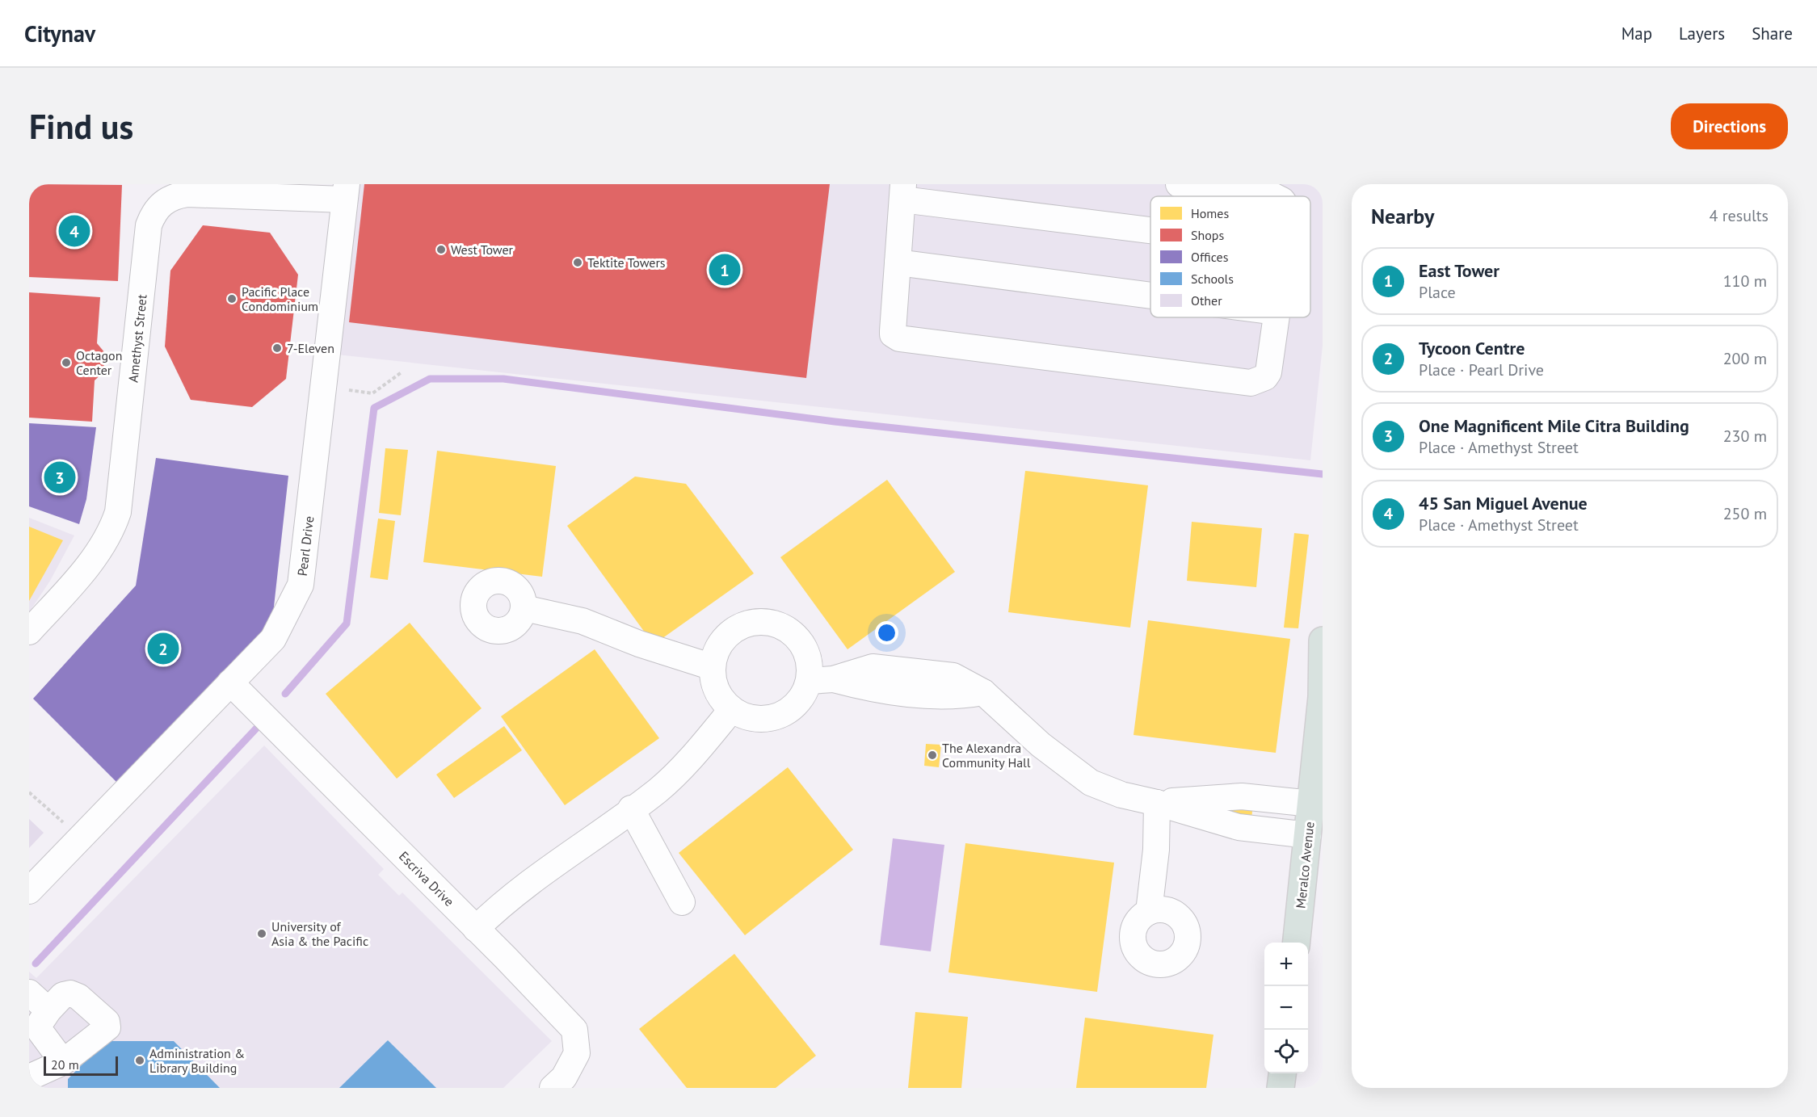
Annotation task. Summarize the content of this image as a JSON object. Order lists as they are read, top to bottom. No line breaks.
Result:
{"streets":{"main road":["Meralco Avenue"],"street":["Amethyst Street","Pearl Drive","Escriva Drive"]},"crossings":[["Amethyst Street","Pearl Drive"],["Pearl Drive","Escriva Drive"]],"places":["West Tower","Tektite Towers","Pacific Place Condominium","7-Eleven","Octagon Center","The Alexandra Community Hall","University of Asia & the Pacific","Administration & Library Building"],"legend":["Homes","Shops","Offices","Schools","Other"],"scale_bar":"20 m","page":{"header":"Citynav","nav":["Map","Layers","Share"],"buttons":"Directions","title":"Find us","heading":["Nearby","4 results"],"pins":["4","1","3","2"],"list":[{"mark":"1","name":"East Tower","note":"Place","value":"110 m"},{"mark":"2","name":"Tycoon Centre","note":"Place · Pearl Drive","value":"200 m"},{"mark":"3","name":"One Magnificent Mile Citra Building","note":"Place · Amethyst Street","value":"230 m"},{"mark":"4","name":"45 San Miguel Avenue","note":"Place · Amethyst Street","value":"250 m"}],"map_buttons":["+","−"],"scale":"20 m"}}
